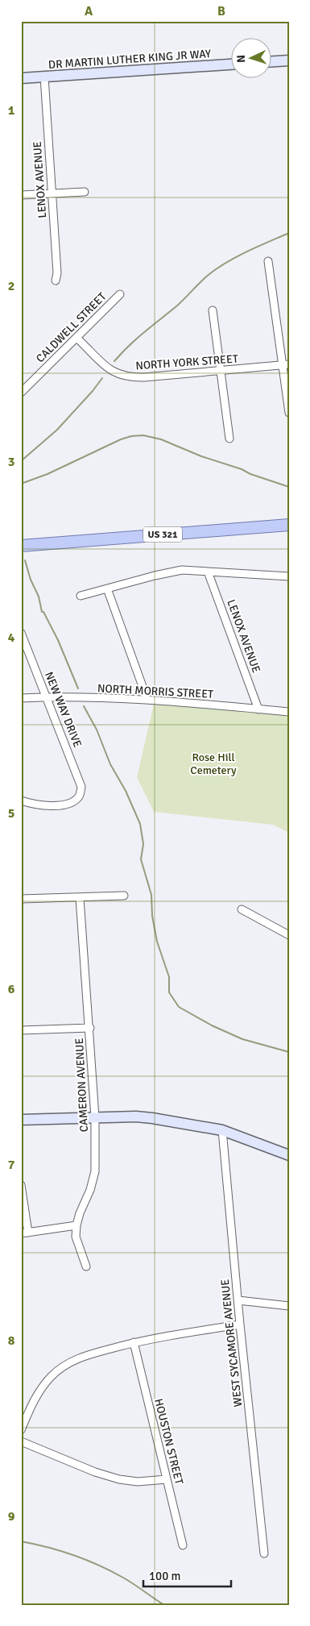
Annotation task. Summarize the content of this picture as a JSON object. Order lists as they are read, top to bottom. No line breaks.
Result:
{"streets":{"main road":["US 321"],"street":["DR MARTIN LUTHER KING JR WAY","LENOX AVENUE","CALDWELL STREET","NORTH YORK STREET","NORTH MORRIS STREET","NEW WAY DRIVE","CAMERON AVENUE","WEST SYCAMORE AVENUE","HOUSTON STREET"]},"crossings":[["DR MARTIN LUTHER KING JR WAY","LENOX AVENUE"],["LENOX AVENUE","NORTH MORRIS STREET"],["CALDWELL STREET","NORTH YORK STREET"],["NORTH MORRIS STREET","NEW WAY DRIVE"]],"parks":["Rose Hill Cemetery"],"scale_bar":"100 m","north":"left","grid":{"columns":["A","B"],"rows":["1","2","3","4","5","6","7","8","9"]}}
